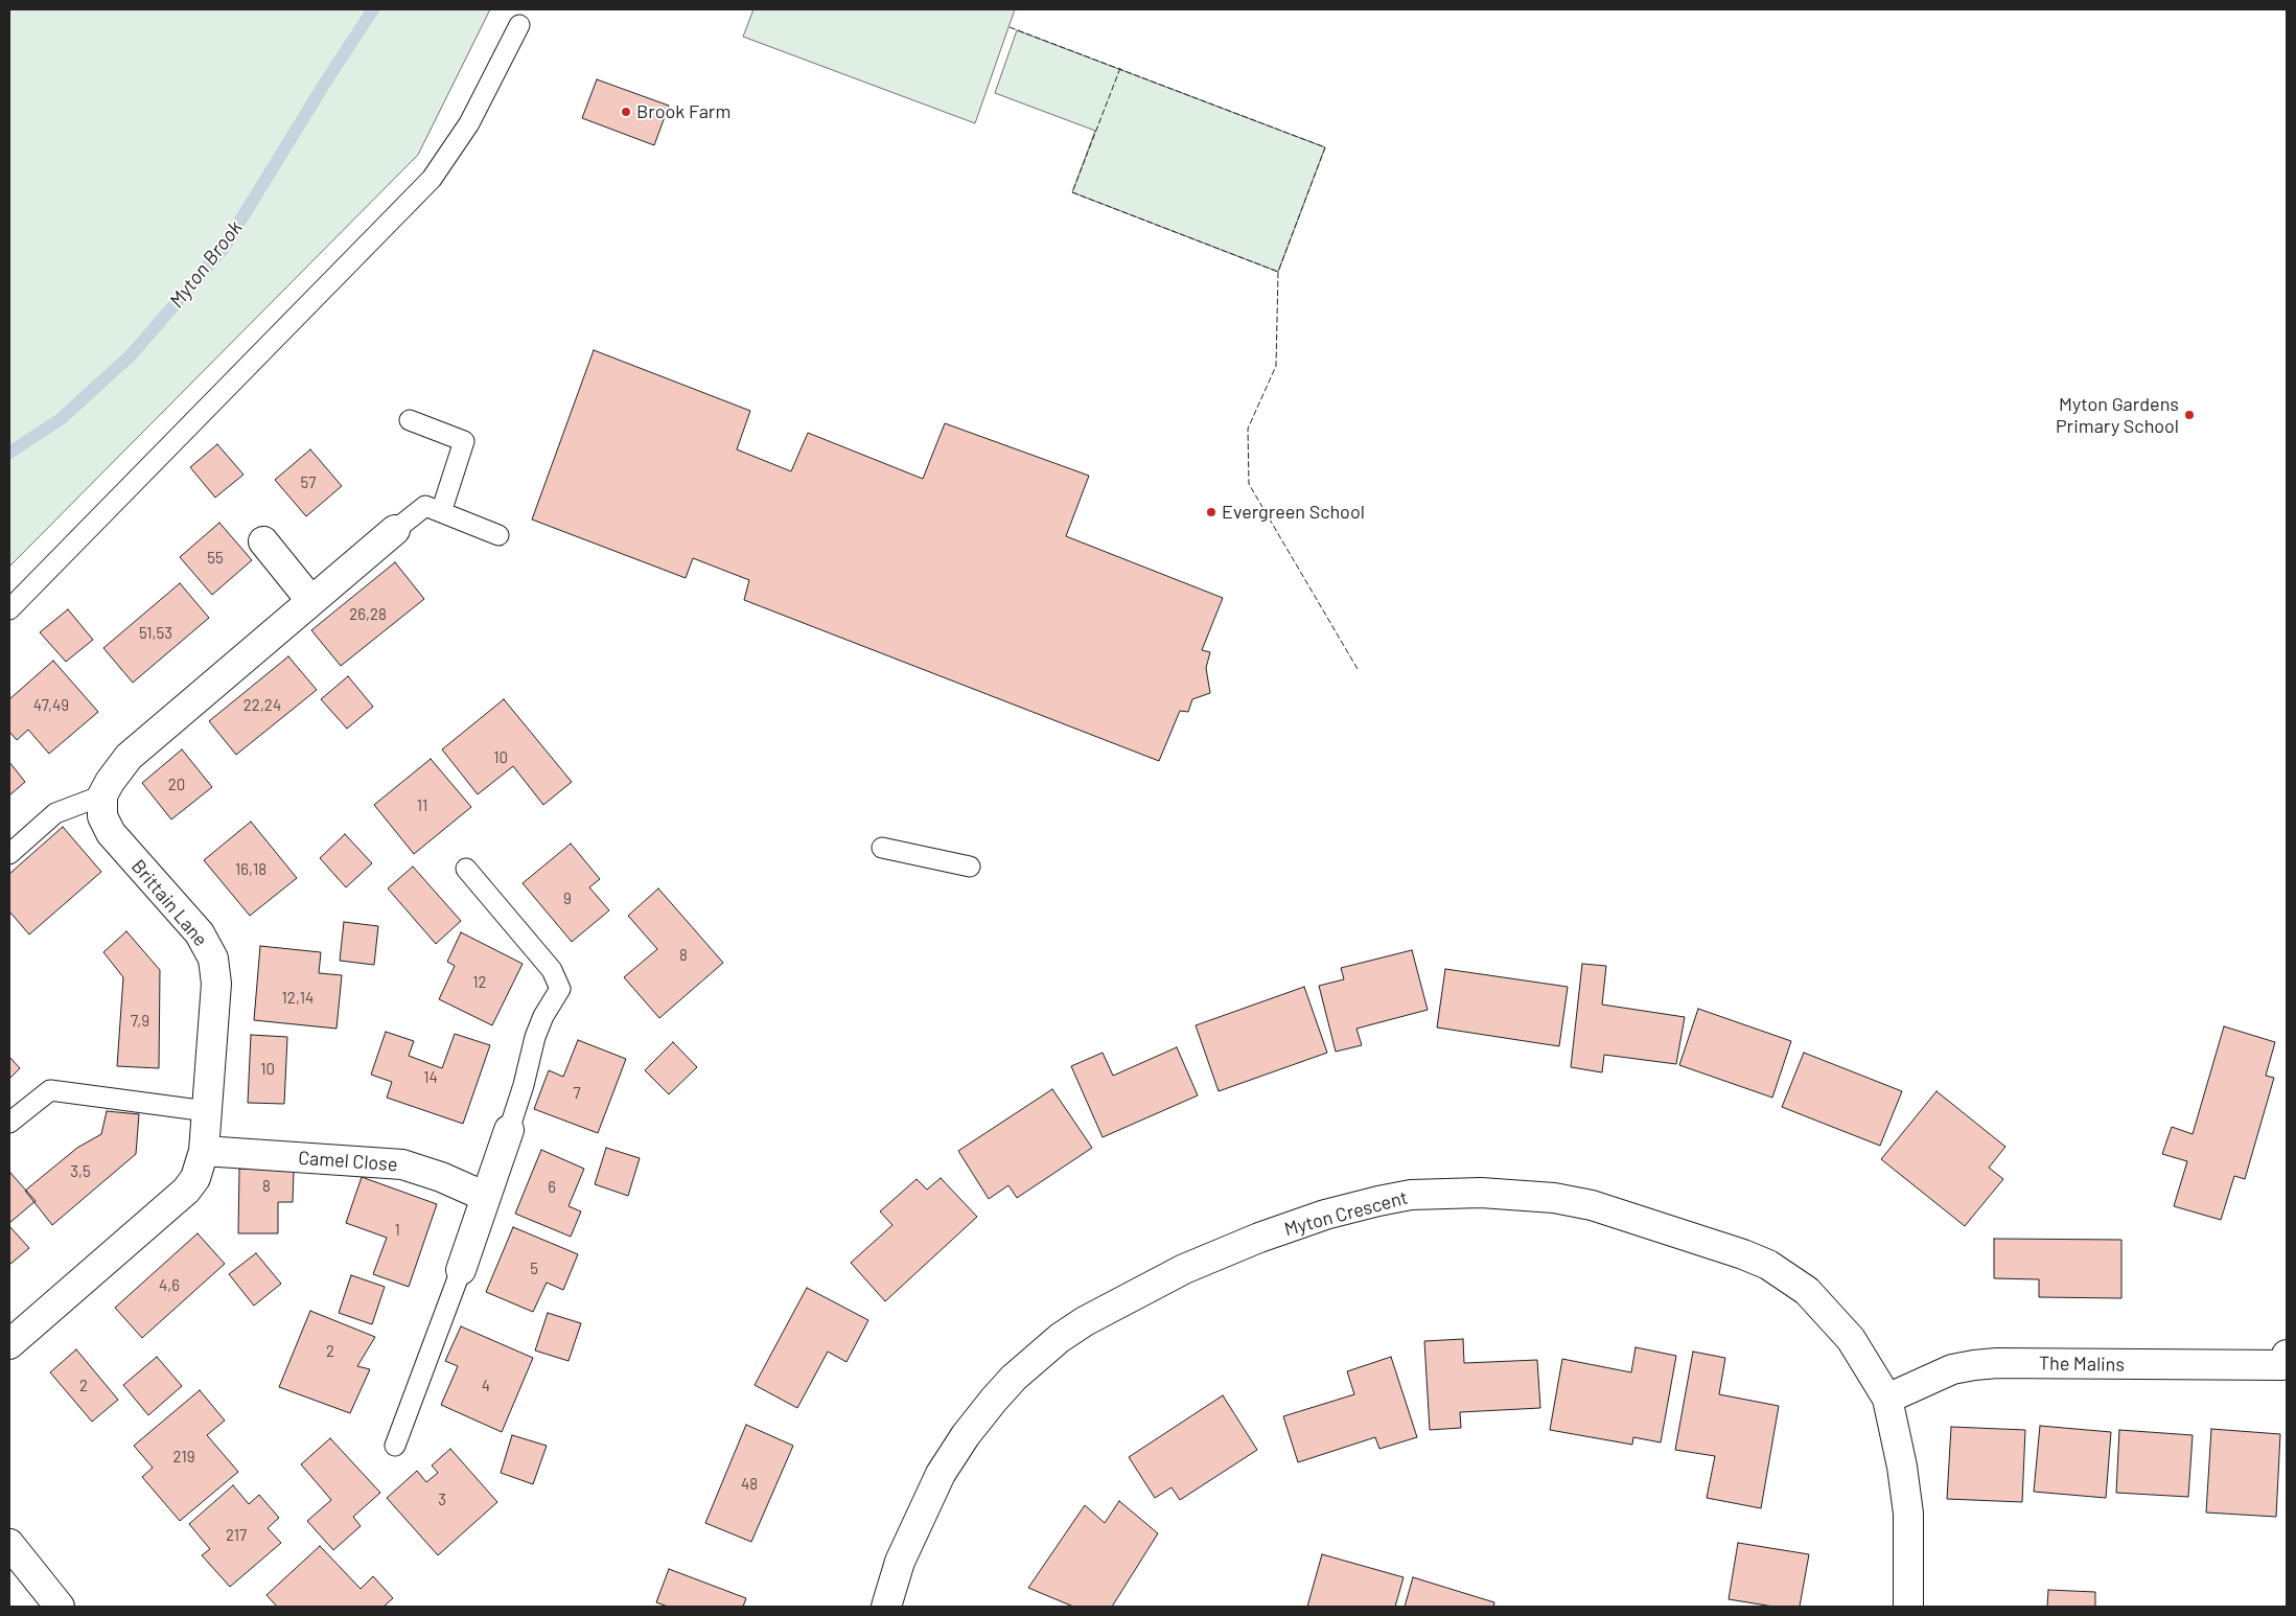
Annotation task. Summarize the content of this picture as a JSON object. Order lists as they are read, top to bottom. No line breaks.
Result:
{"streets":{"street":["Brittain Lane","Camel Close","Myton Crescent","The Malins"]},"crossings":[["Brittain Lane","Camel Close"],["Myton Crescent","The Malins"]],"water":["Myton Brook"],"places":["Brook Farm","Myton Gardens Primary School","Evergreen School"],"house_numbers":["57","55","26,28","51,53","47,49","22,24","10","20","11","16,18","9","8","12","12,14","7,9","10","14","7","3,5","8","6","1","5","4,6","2","2","4","219","48","3","217"]}
